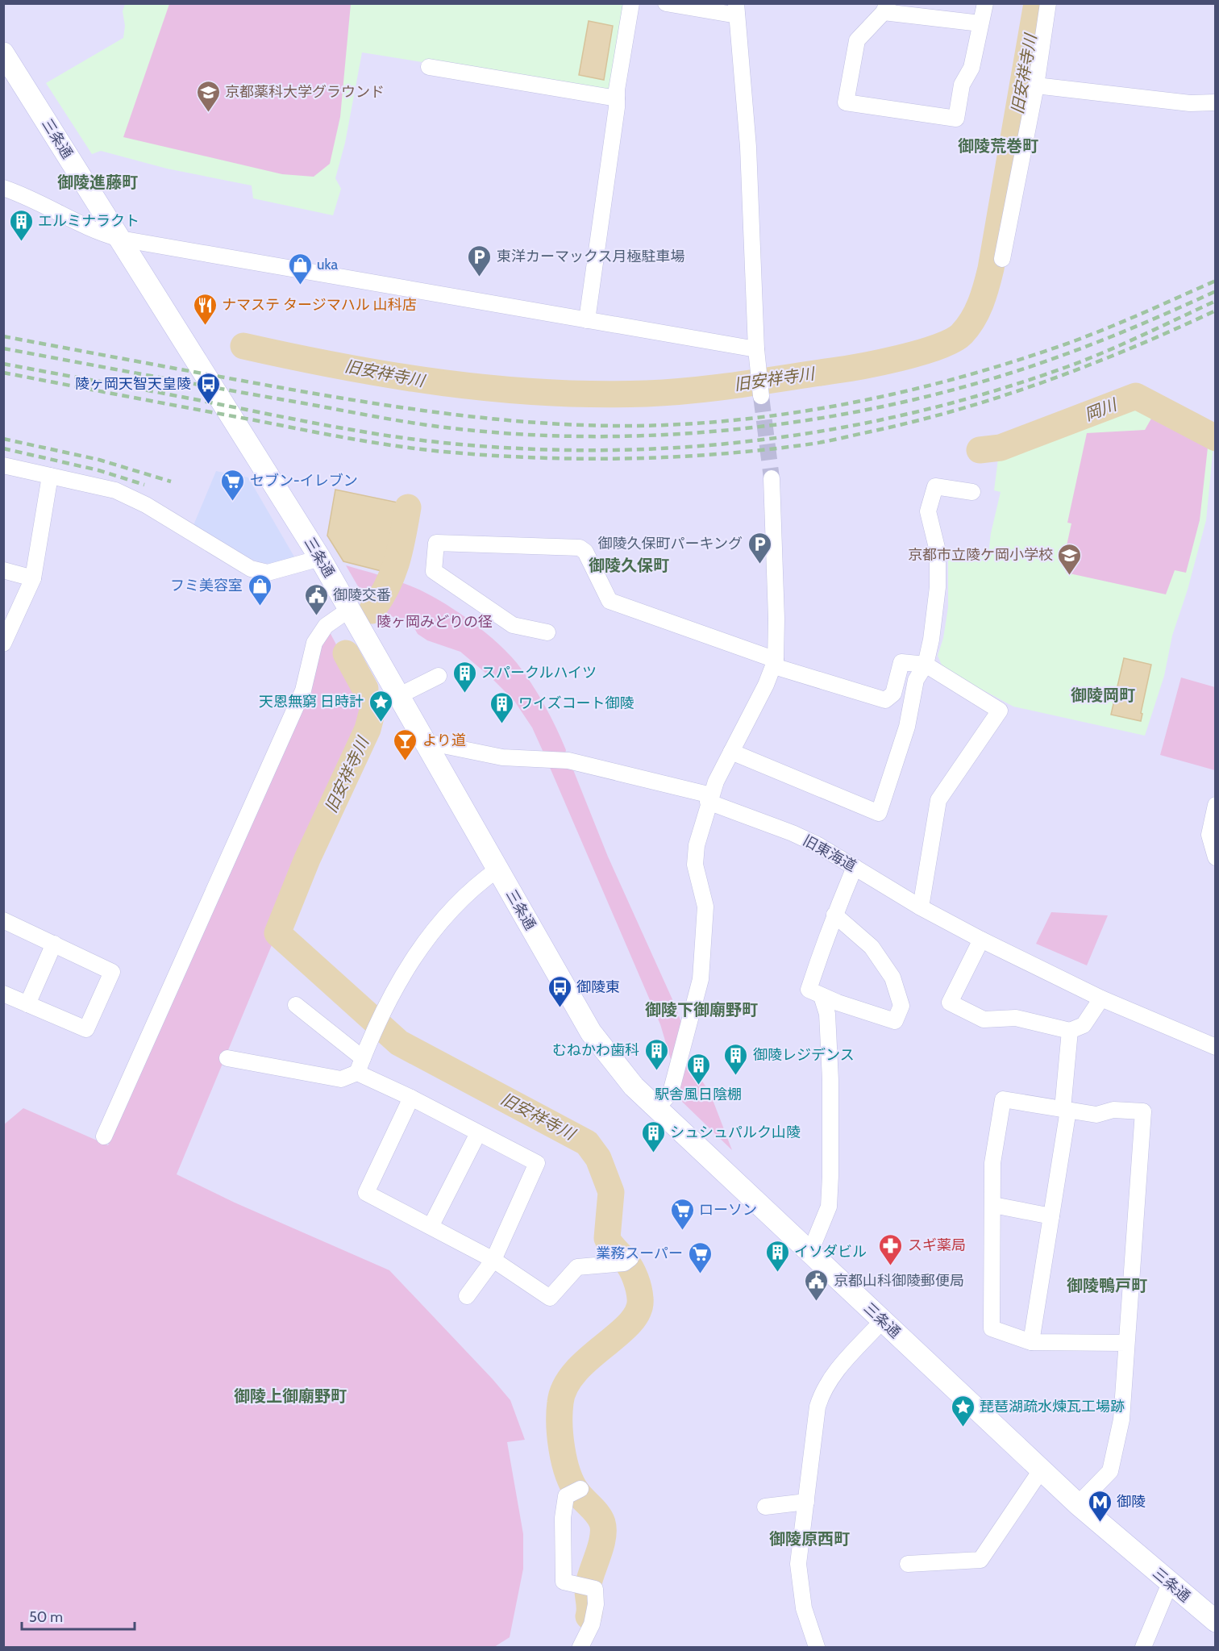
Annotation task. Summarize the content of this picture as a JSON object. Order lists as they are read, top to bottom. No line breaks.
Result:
{"streets":{"main road":["三条通"],"street":["旧東海道"]},"crossings":[["三条通","旧東海道"]],"districts":["御陵荒巻町","御陵進藤町","御陵久保町","御陵岡町","御陵下御廟野町","御陵鴨戸町","御陵上御廟野町","御陵原西町"],"water":["旧安祥寺川","岡川"],"parks":["陵ヶ岡みどりの径"],"places":{"school or university":["京都薬科大学グラウンド","京都市立陵ケ岡小学校"],"building":["エルミナラクト","スパークルハイツ","ワイズコート御陵","むねかわ歯科","御陵レジデンス","駅舎風日陰棚","シュシュパルク山陵","イソダビル"],"parking":["東洋カーマックス月極駐車場","御陵久保町パーキング"],"shop":["uka","フミ美容室"],"restaurant":["ナマステ タージマハル 山科店"],"bus stop":["陵ヶ岡天智天皇陵","御陵東"],"supermarket":["セブン-イレブン","ローソン","業務スーパー"],"public building":["御陵交番","京都山科御陵郵便局"],"place":["天恩無窮 日時計","琵琶湖疏水煉瓦工場跡"],"bar":["より道"],"pharmacy":["スギ薬局"],"metro station":["御陵"]},"scale_bar":"50 m"}
